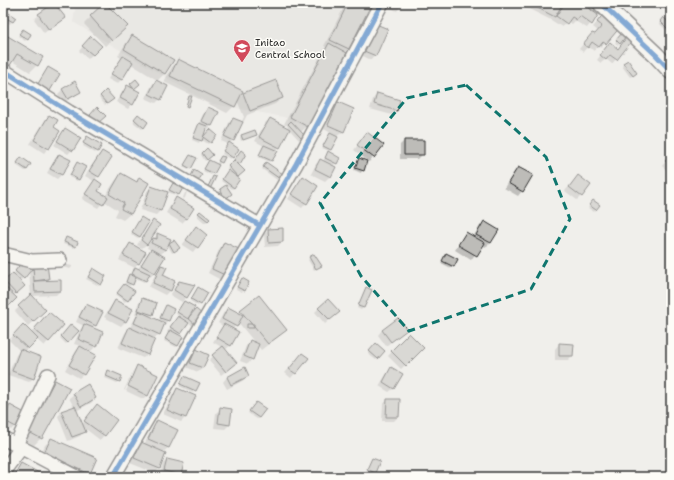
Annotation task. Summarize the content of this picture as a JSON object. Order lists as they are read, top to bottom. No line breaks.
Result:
{"places":{"school or university":["Initao Central School"]}}
